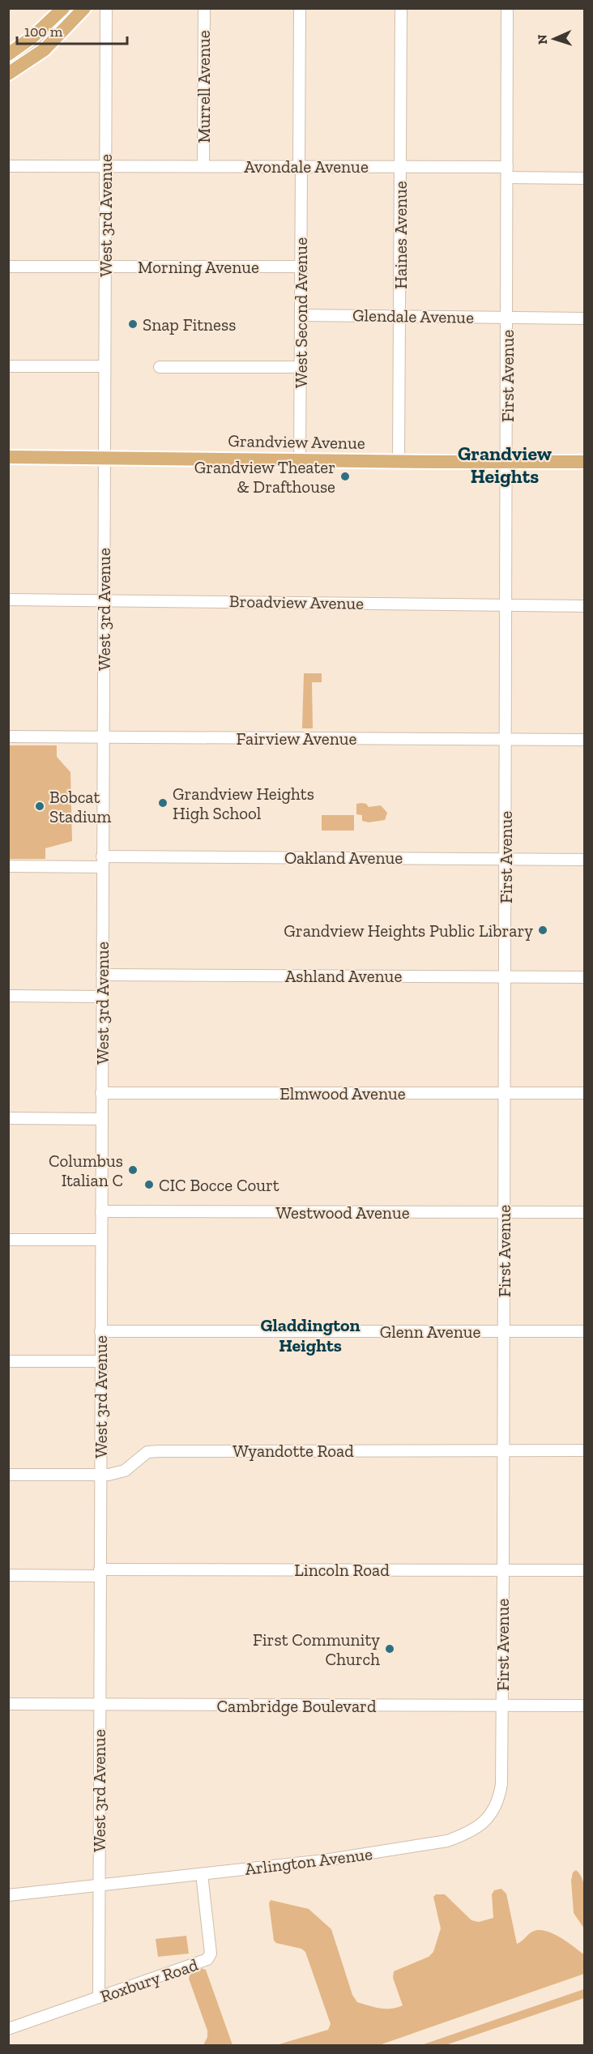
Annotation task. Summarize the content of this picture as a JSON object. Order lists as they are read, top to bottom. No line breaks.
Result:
{"streets":{"main road":["Grandview Avenue"],"street":["Murrell Avenue","Avondale Avenue","West 3rd Avenue","Haines Avenue","Morning Avenue","West Second Avenue","Glendale Avenue","First Avenue","Broadview Avenue","Fairview Avenue","Oakland Avenue","Ashland Avenue","Elmwood Avenue","Westwood Avenue","Glenn Avenue","Wyandotte Road","Lincoln Road","Cambridge Boulevard","Arlington Avenue","Roxbury Road"]},"crossings":[["Murrell Avenue","Avondale Avenue"],["Avondale Avenue","West 3rd Avenue"],["Avondale Avenue","Haines Avenue"],["Avondale Avenue","West Second Avenue"],["Avondale Avenue","First Avenue"],["West 3rd Avenue","Morning Avenue"],["West 3rd Avenue","Grandview Avenue"],["West 3rd Avenue","Broadview Avenue"],["West 3rd Avenue","Fairview Avenue"],["West 3rd Avenue","Oakland Avenue"],["West 3rd Avenue","Ashland Avenue"],["West 3rd Avenue","Elmwood Avenue"],["West 3rd Avenue","Westwood Avenue"],["West 3rd Avenue","Glenn Avenue"],["West 3rd Avenue","Wyandotte Road"],["West 3rd Avenue","Lincoln Road"],["West 3rd Avenue","Cambridge Boulevard"],["West 3rd Avenue","Arlington Avenue"],["West 3rd Avenue","Roxbury Road"],["Haines Avenue","Glendale Avenue"],["Haines Avenue","Grandview Avenue"],["Morning Avenue","West Second Avenue"],["West Second Avenue","Glendale Avenue"],["West Second Avenue","Grandview Avenue"],["Glendale Avenue","First Avenue"],["First Avenue","Grandview Avenue"],["First Avenue","Broadview Avenue"],["First Avenue","Fairview Avenue"],["First Avenue","Oakland Avenue"],["First Avenue","Ashland Avenue"],["First Avenue","Elmwood Avenue"],["First Avenue","Westwood Avenue"],["First Avenue","Glenn Avenue"],["First Avenue","Wyandotte Road"],["First Avenue","Lincoln Road"],["First Avenue","Cambridge Boulevard"],["First Avenue","Arlington Avenue"],["Cambridge Boulevard","Arlington Avenue"],["Arlington Avenue","Roxbury Road"]],"districts":["Grandview Heights","Gladdington Heights"],"places":["Snap Fitness","Grandview Theater & Drafthouse","Grandview Heights High School","Bobcat Stadium","Grandview Heights Public Library","Columbus Italian C","CIC Bocce Court","First Community Church"],"scale_bar":"100 m","north":"left"}
